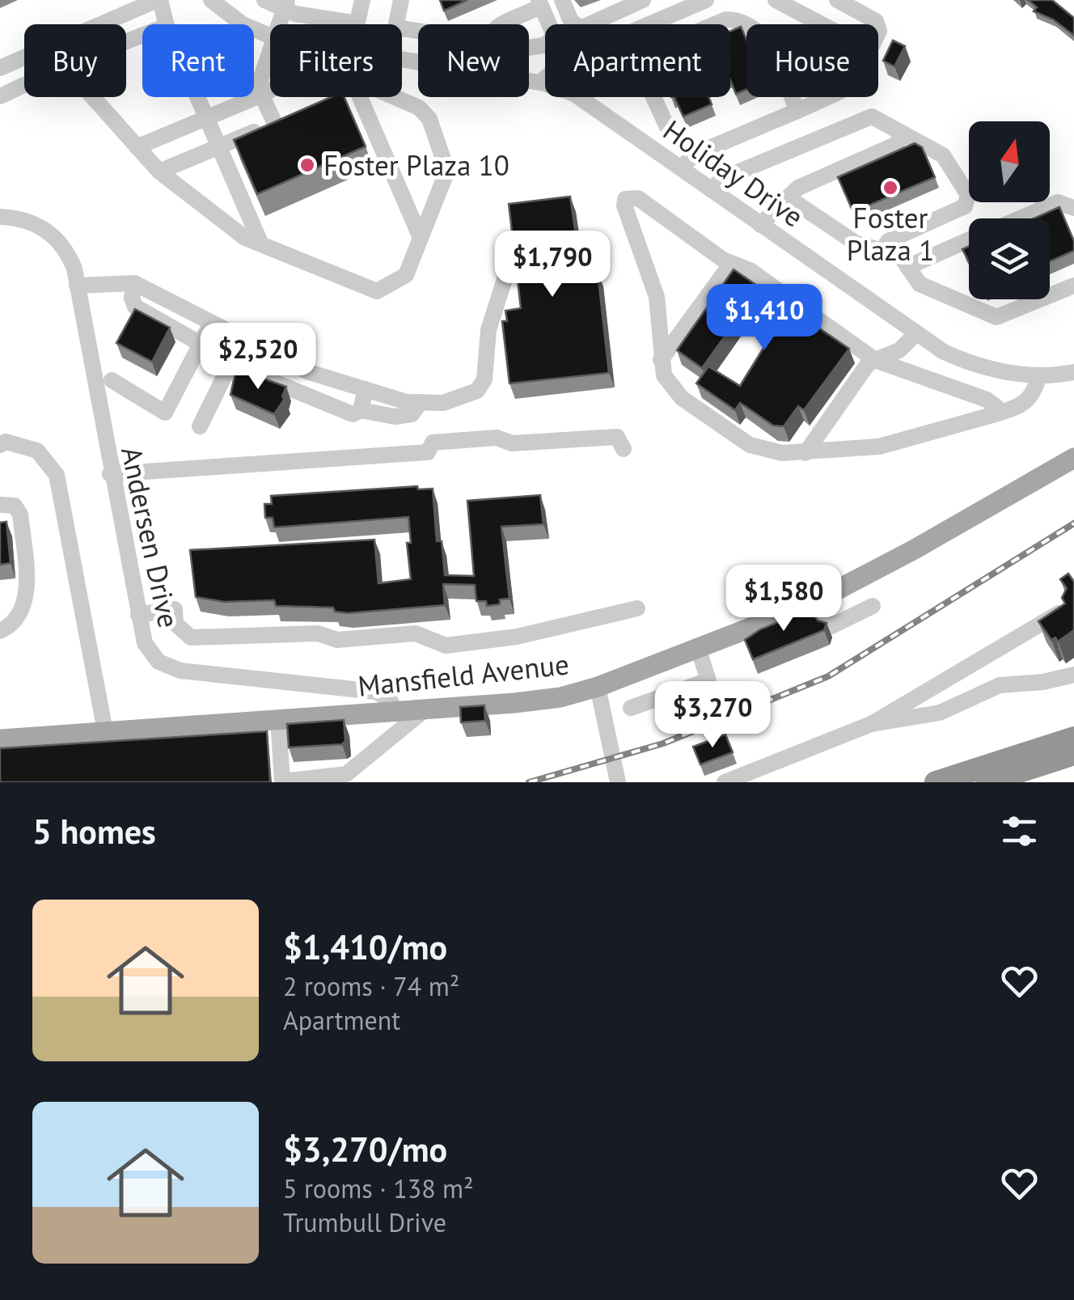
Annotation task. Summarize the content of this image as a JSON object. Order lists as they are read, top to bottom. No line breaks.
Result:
{"streets":{"main road":["Mansfield Avenue"],"street":["Holiday Drive","Andersen Drive"]},"crossings":[["Andersen Drive","Mansfield Avenue"]],"places":["Foster Plaza 10","Foster Plaza 1"],"north":"top","page":{"chip":["Buy","Rent","Filters","New","Apartment","House"],"price":["$1,790","$1,410","$2,520","$1,580","$3,270"],"heading":"5 homes","list":[{"name":"$1,410/mo","note":"2 rooms · 74 m² · Apartment"},{"name":"$3,270/mo","note":"5 rooms · 138 m² · Trumbull Drive"}]}}
